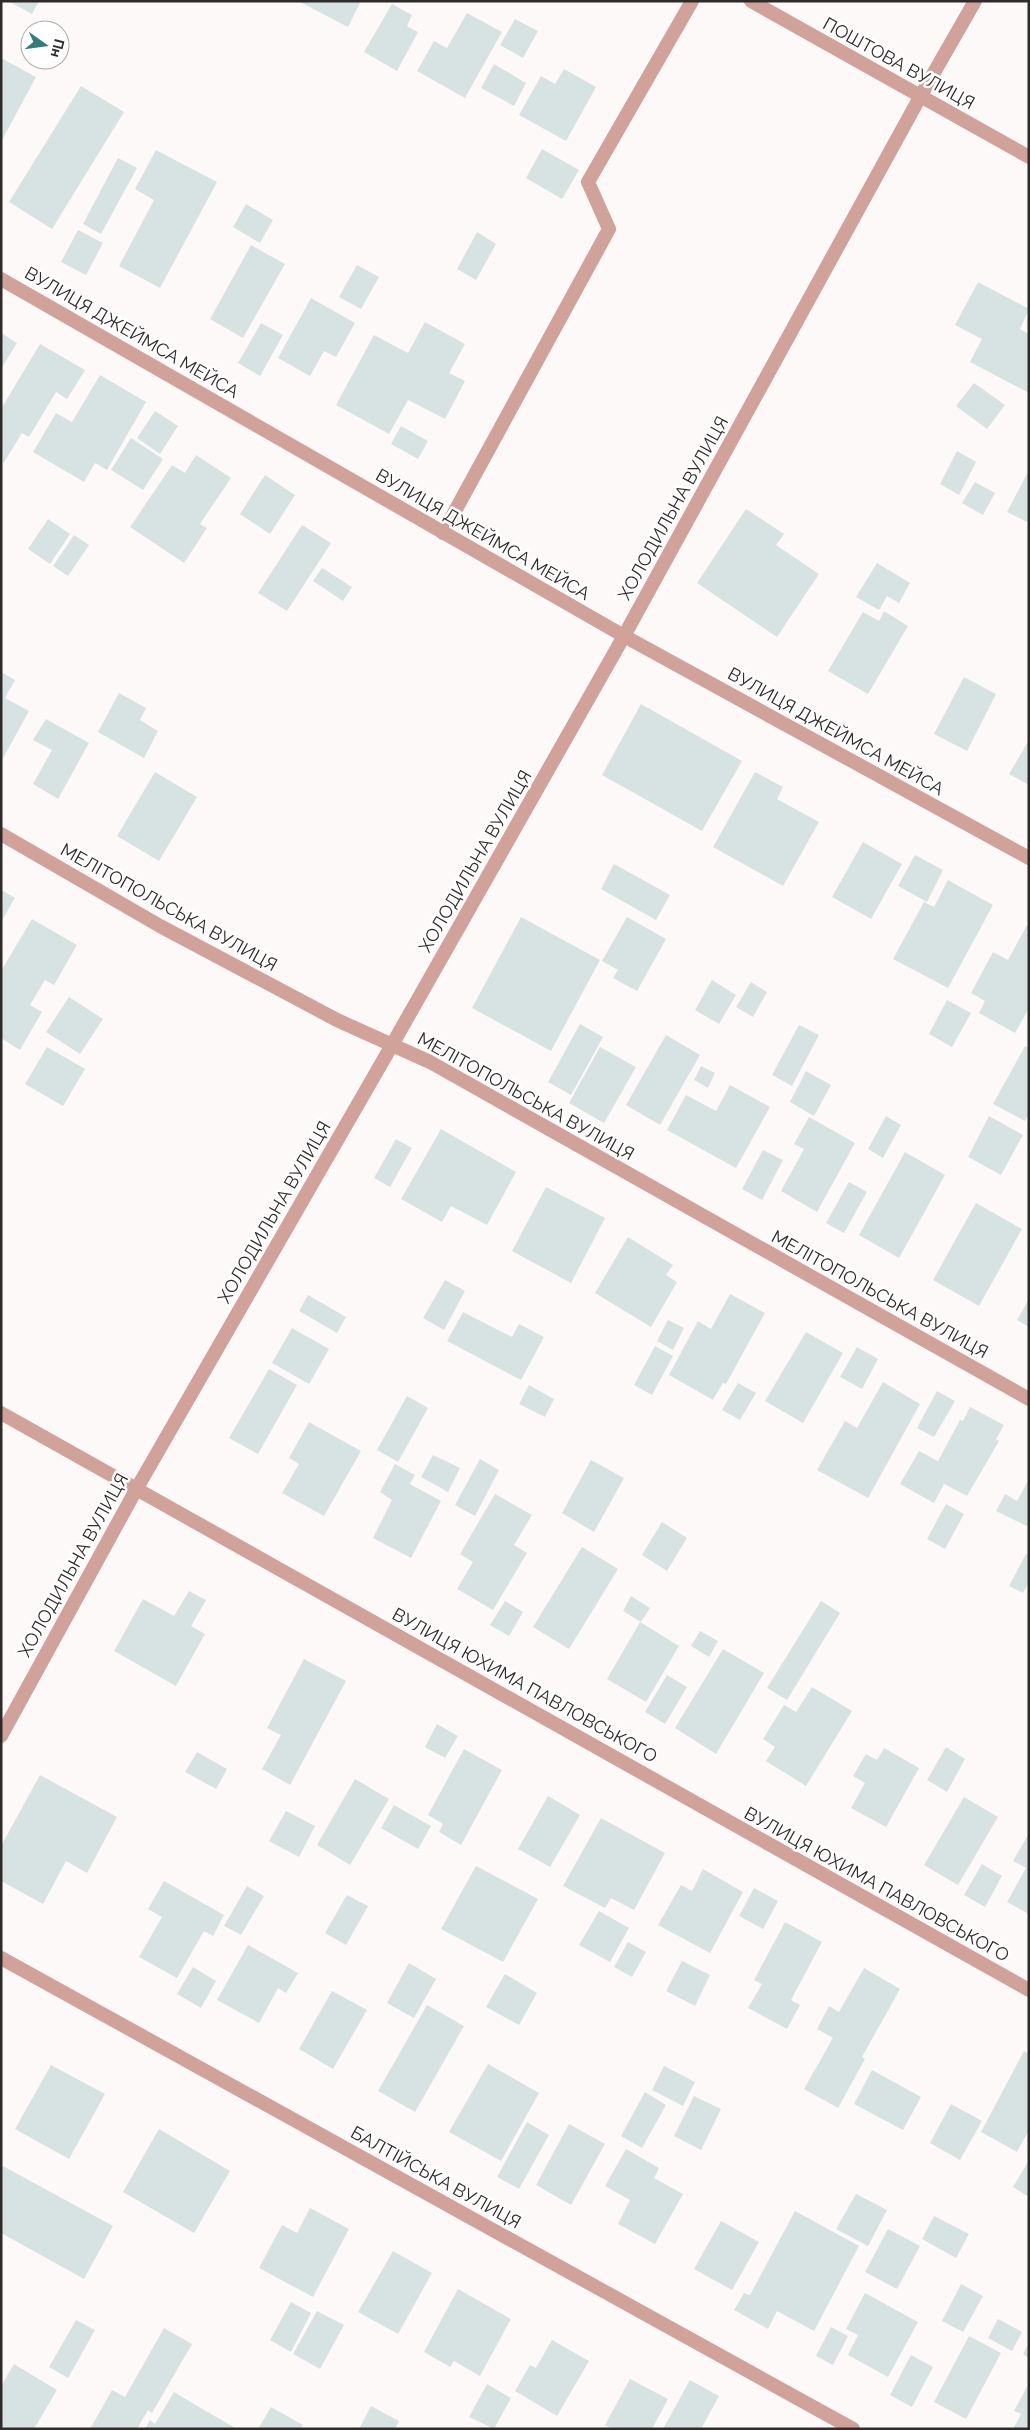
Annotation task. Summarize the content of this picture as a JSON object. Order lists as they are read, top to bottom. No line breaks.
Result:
{"streets":{"street":["ПОШТОВА ВУЛИЦЯ","ВУЛИЦЯ ДЖЕЙМСА МЕЙСА","ХОЛОДИЛЬНА ВУЛИЦЯ","МЕЛІТОПОЛЬСЬКА ВУЛИЦЯ","ВУЛИЦЯ ЮХИМА ПАВЛОВСЬКОГО","БАЛТІЙСЬКА ВУЛИЦЯ"]},"crossings":[["ПОШТОВА ВУЛИЦЯ","ХОЛОДИЛЬНА ВУЛИЦЯ"],["ВУЛИЦЯ ДЖЕЙМСА МЕЙСА","ХОЛОДИЛЬНА ВУЛИЦЯ"],["ХОЛОДИЛЬНА ВУЛИЦЯ","МЕЛІТОПОЛЬСЬКА ВУЛИЦЯ"],["ХОЛОДИЛЬНА ВУЛИЦЯ","ВУЛИЦЯ ЮХИМА ПАВЛОВСЬКОГО"]],"north":"right"}
